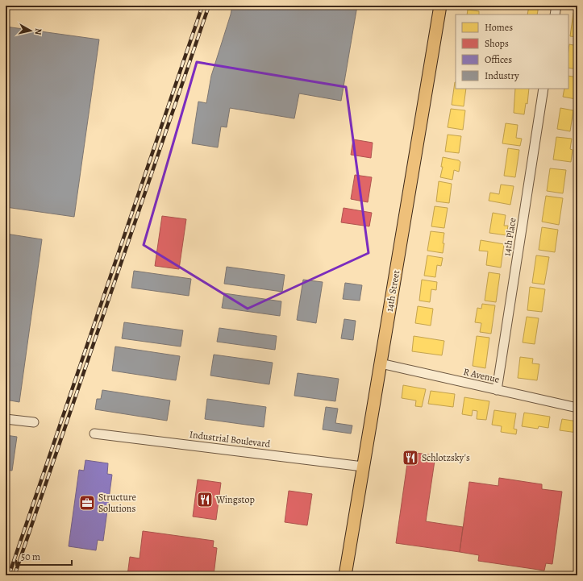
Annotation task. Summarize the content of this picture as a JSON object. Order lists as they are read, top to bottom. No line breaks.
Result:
{"streets":{"main road":["14th Street"],"street":["14th Place","R Avenue","Industrial Boulevard"]},"crossings":[["14th Place","R Avenue"],["14th Street","R Avenue"],["14th Street","Industrial Boulevard"]],"places":{"restaurant":["Schlotzsky's","Wingstop"],"office":["Structure Solutions"]},"legend":["Homes","Shops","Offices","Industry"],"scale_bar":"50 m","north":"right"}
